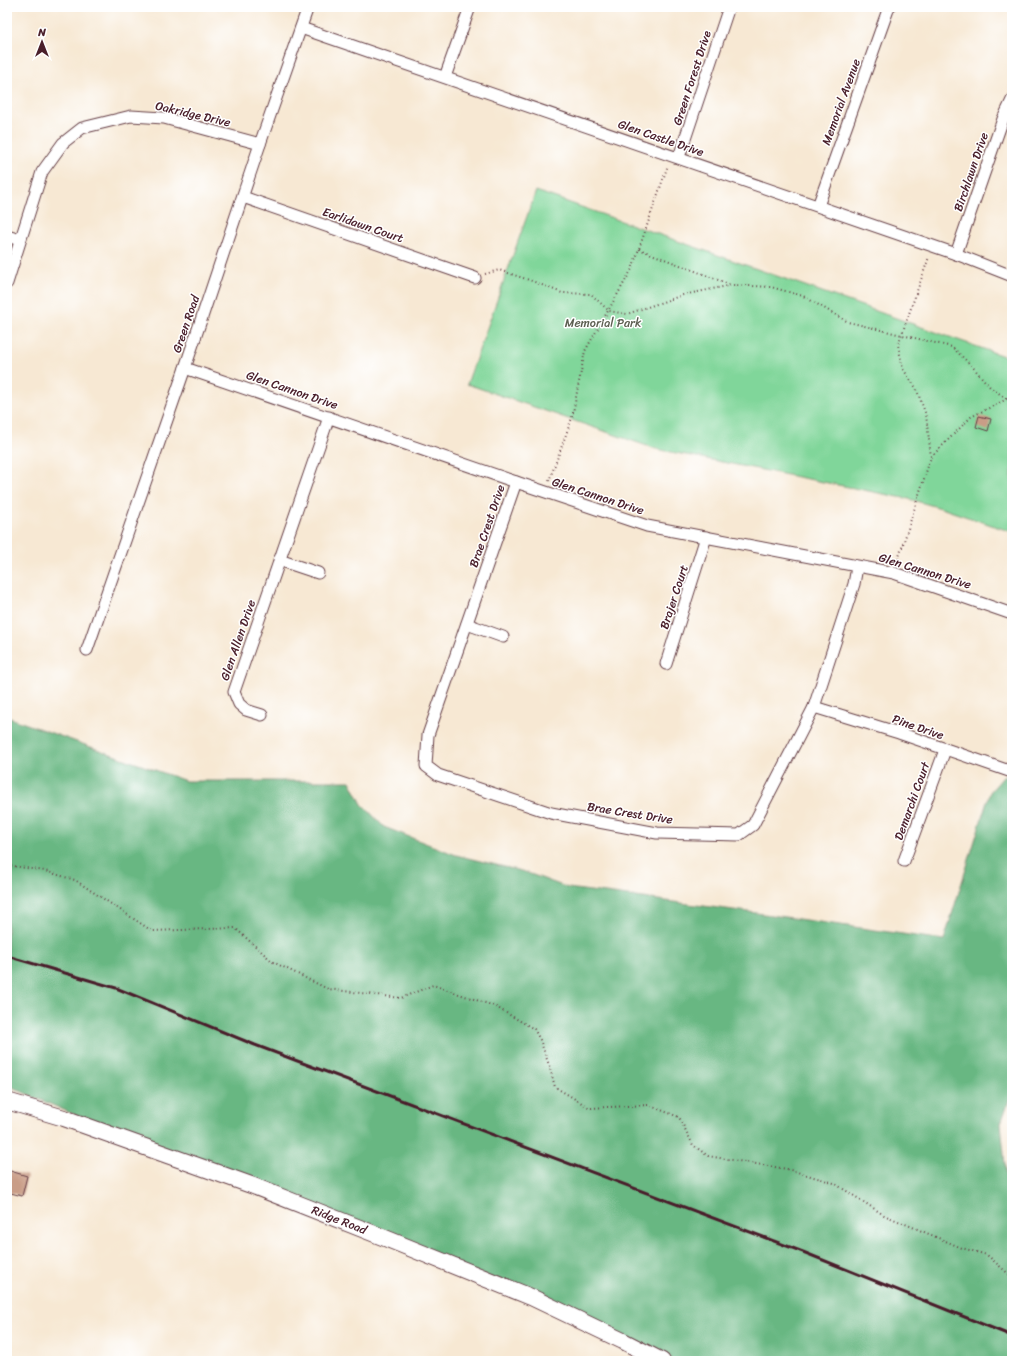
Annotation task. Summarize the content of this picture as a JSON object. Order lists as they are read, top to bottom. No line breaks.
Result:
{"streets":{"main road":["Ridge Road"],"street":["Green Forest Drive","Memorial Avenue","Oakridge Drive","Glen Castle Drive","Birchlawn Drive","Earlidawn Court","Green Road","Glen Cannon Drive","Brae Crest Drive","Brajer Court","Glen Allen Drive","Pine Drive","Demarchi Court"]},"crossings":[["Green Forest Drive","Glen Castle Drive"],["Memorial Avenue","Glen Castle Drive"],["Oakridge Drive","Green Road"],["Glen Castle Drive","Birchlawn Drive"],["Glen Castle Drive","Green Road"],["Earlidawn Court","Green Road"],["Green Road","Glen Cannon Drive"],["Glen Cannon Drive","Brae Crest Drive"],["Glen Cannon Drive","Brajer Court"],["Glen Cannon Drive","Glen Allen Drive"],["Brae Crest Drive","Pine Drive"],["Pine Drive","Demarchi Court"]],"parks":["Memorial Park"],"north":"top"}
